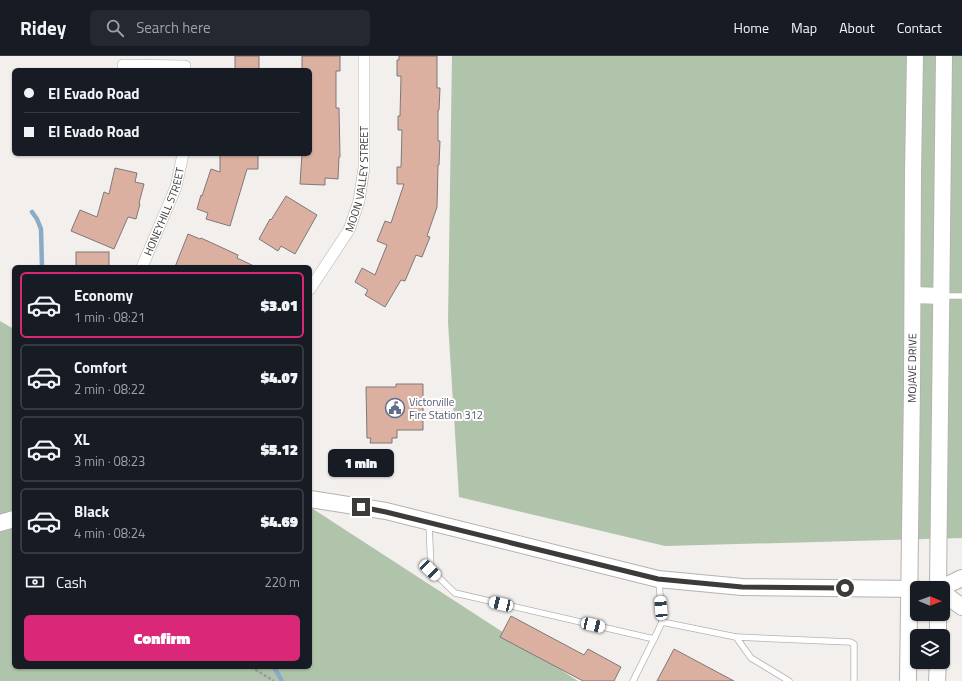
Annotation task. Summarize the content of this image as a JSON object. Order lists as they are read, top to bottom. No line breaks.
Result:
{"streets":{"main road":["MOJAVE DRIVE"],"street":["MOON VALLEY STREET","HONEYHILL STREET"]},"places":{"public building":["Victorville Fire Station 312"]},"north":"right","page":{"header":"Ridey","search":"Search here","nav":["Home","Map","About","Contact"],"banner":["El Evado Road","El Evado Road"],"list":[{"name":"Economy","note":"1 min · 08:21","value":"$3.01"},{"name":"Comfort","note":"2 min · 08:22","value":"$4.07"},{"name":"XL","note":"3 min · 08:23","value":"$5.12"},{"name":"Black","note":"4 min · 08:24","value":"$4.69"}],"bubble":"1 min","pay":["Cash","220 m"],"buttons":"Confirm"}}
